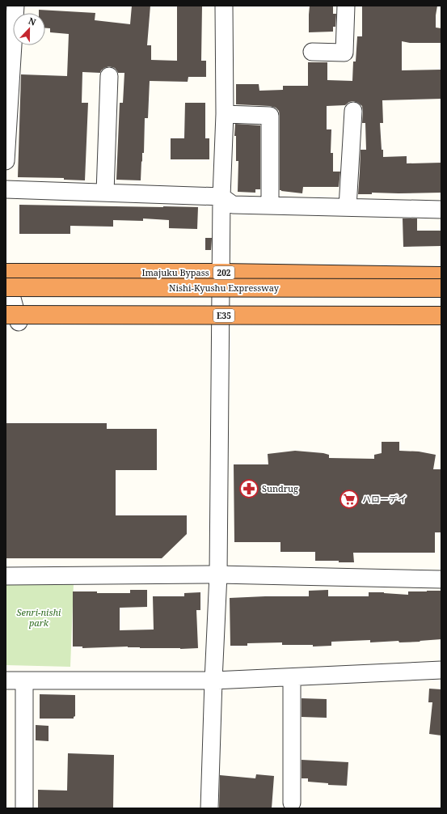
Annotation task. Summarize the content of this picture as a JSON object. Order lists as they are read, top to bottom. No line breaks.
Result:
{"streets":{"highway":["Imajuku Bypass","202","Nishi-Kyushu Expressway","E35"]},"parks":["Senri-nishi park"],"places":{"pharmacy":["Sundrug"],"supermarket":["ハローデイ"]},"north":"top"}
